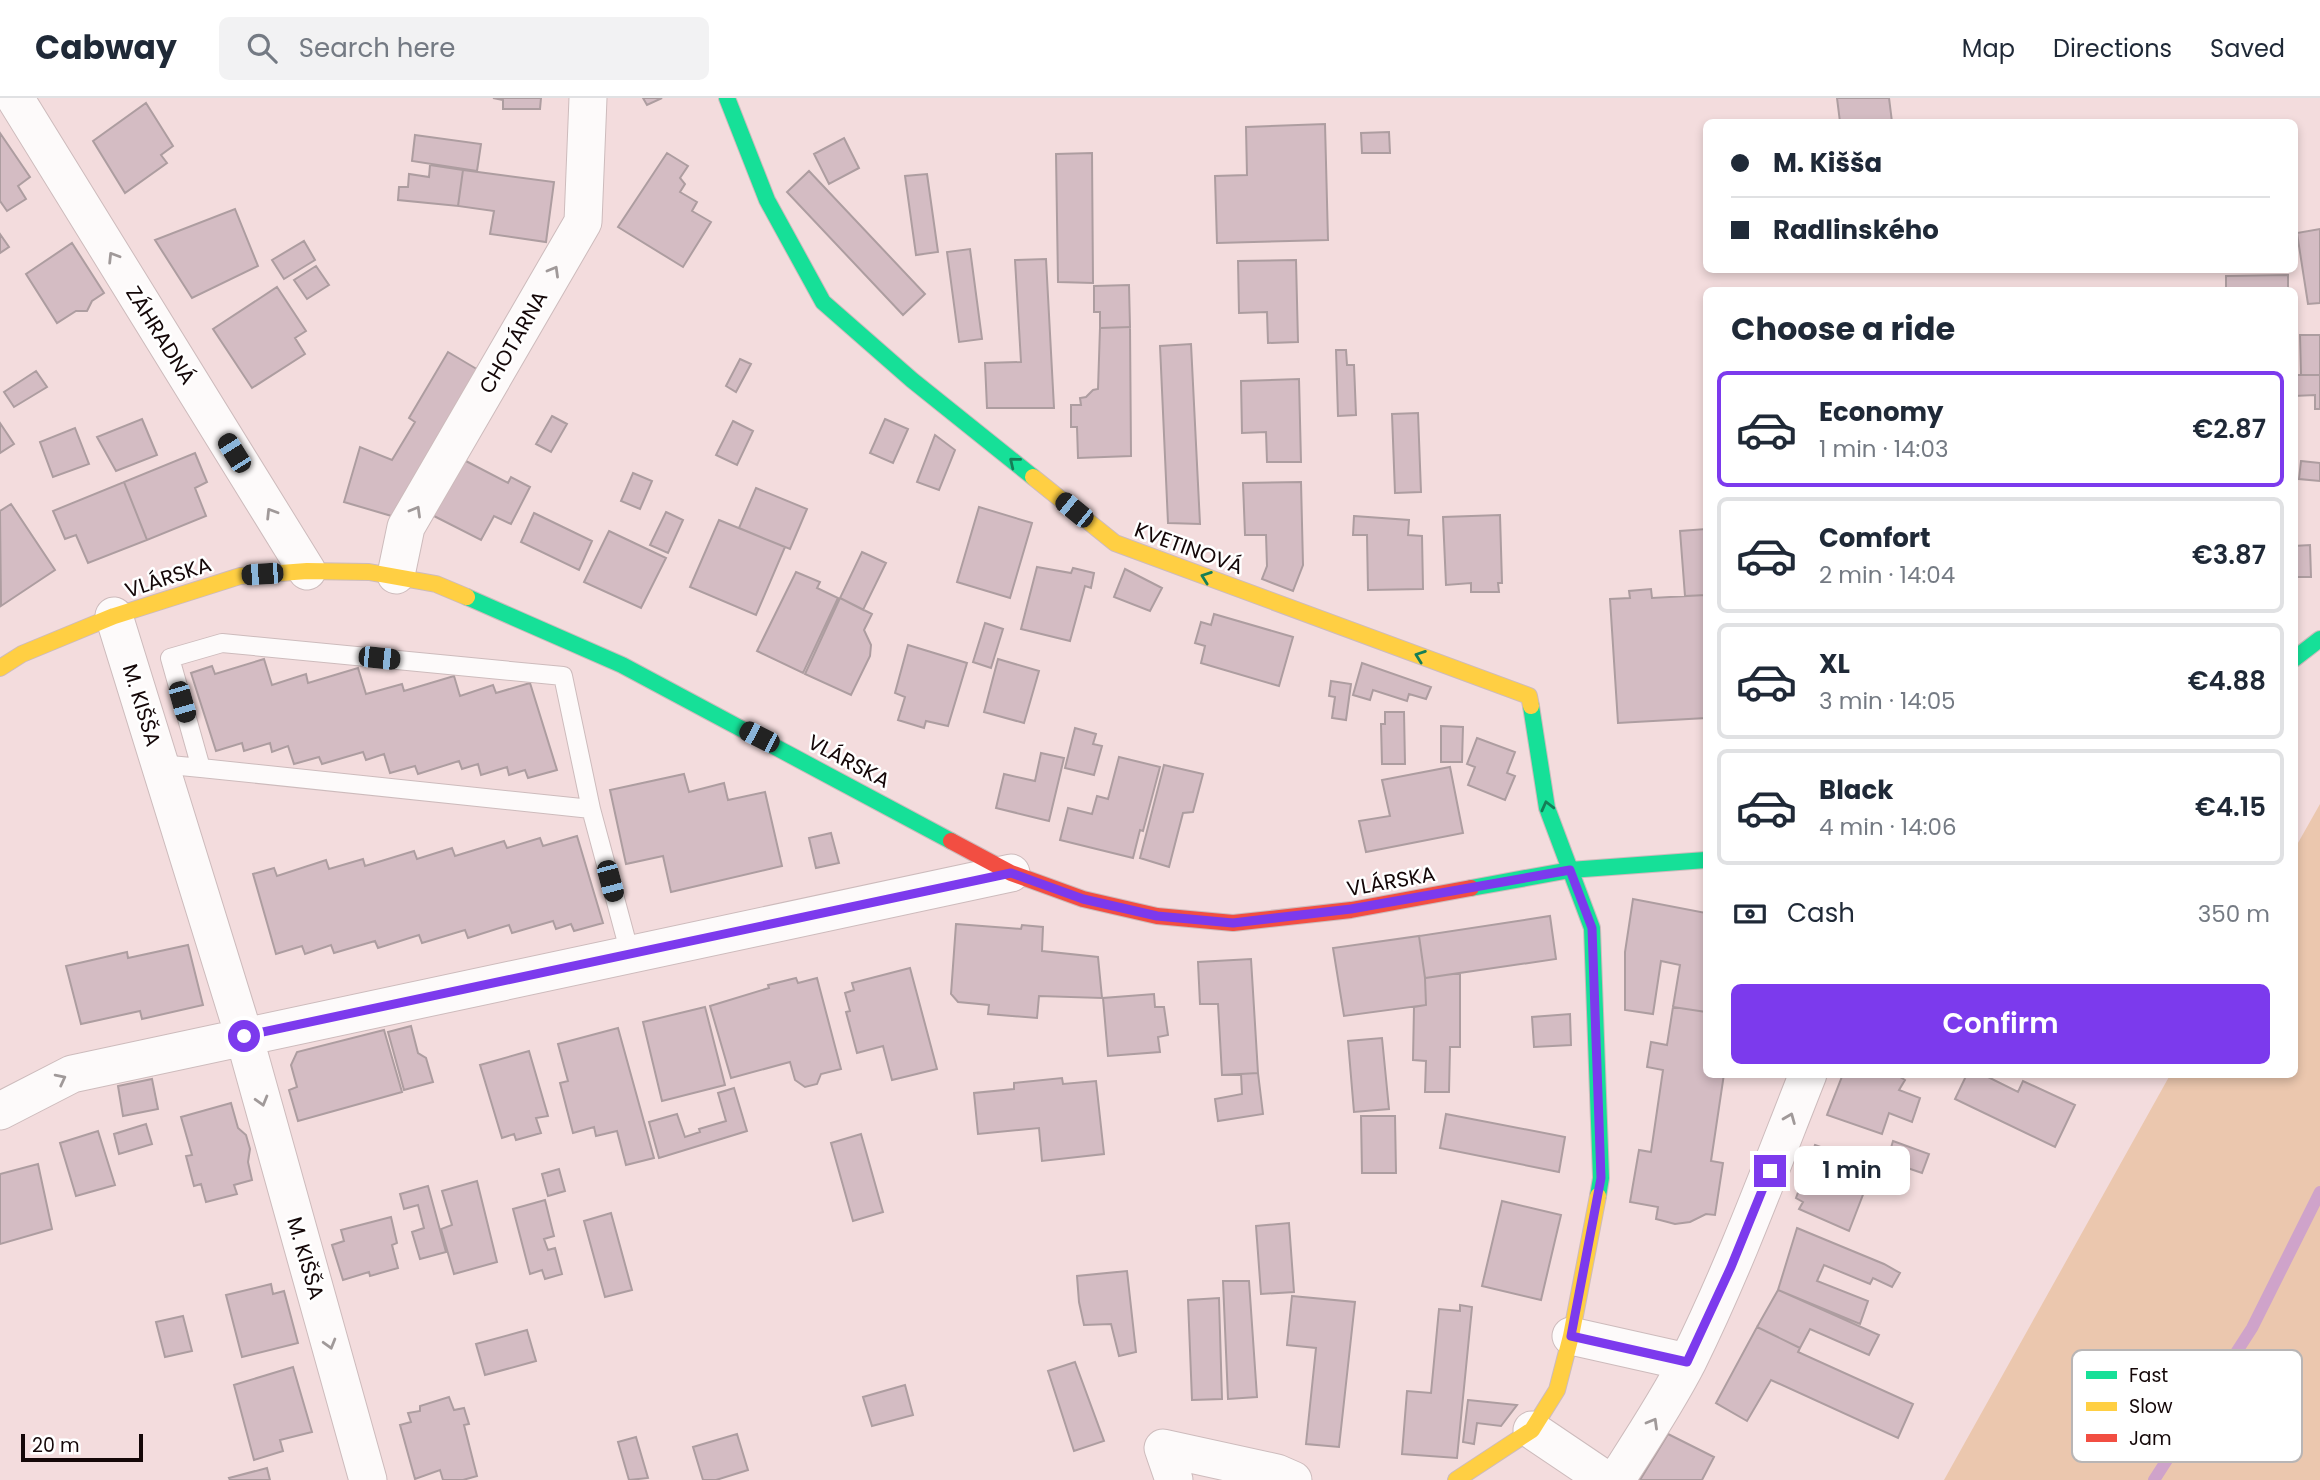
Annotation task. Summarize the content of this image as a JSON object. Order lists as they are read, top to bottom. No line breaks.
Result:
{"streets":{"street":["ZÁHRADNÁ","CHOTÁRNA","KVETINOVÁ","VLÁRSKA","M. KIŠŠA"]},"crossings":[["ZÁHRADNÁ","VLÁRSKA"],["CHOTÁRNA","VLÁRSKA"],["KVETINOVÁ","VLÁRSKA"],["VLÁRSKA","M. KIŠŠA"]],"one_way":["ZÁHRADNÁ","CHOTÁRNA","KVETINOVÁ","M. KIŠŠA"],"legend":["Fast","Slow","Jam"],"scale_bar":"20 m","page":{"header":"Cabway","search":"Search here","nav":["Map","Directions","Saved"],"banner":["M. Kišša","Radlinského"],"heading":"Choose a ride","list":[{"name":"Economy","note":"1 min · 14:03","value":"€2.87"},{"name":"Comfort","note":"2 min · 14:04","value":"€3.87"},{"name":"XL","note":"3 min · 14:05","value":"€4.88"},{"name":"Black","note":"4 min · 14:06","value":"€4.15"}],"pay":["Cash","350 m"],"buttons":"Confirm","bubble":"1 min","scale":"20 m"}}
